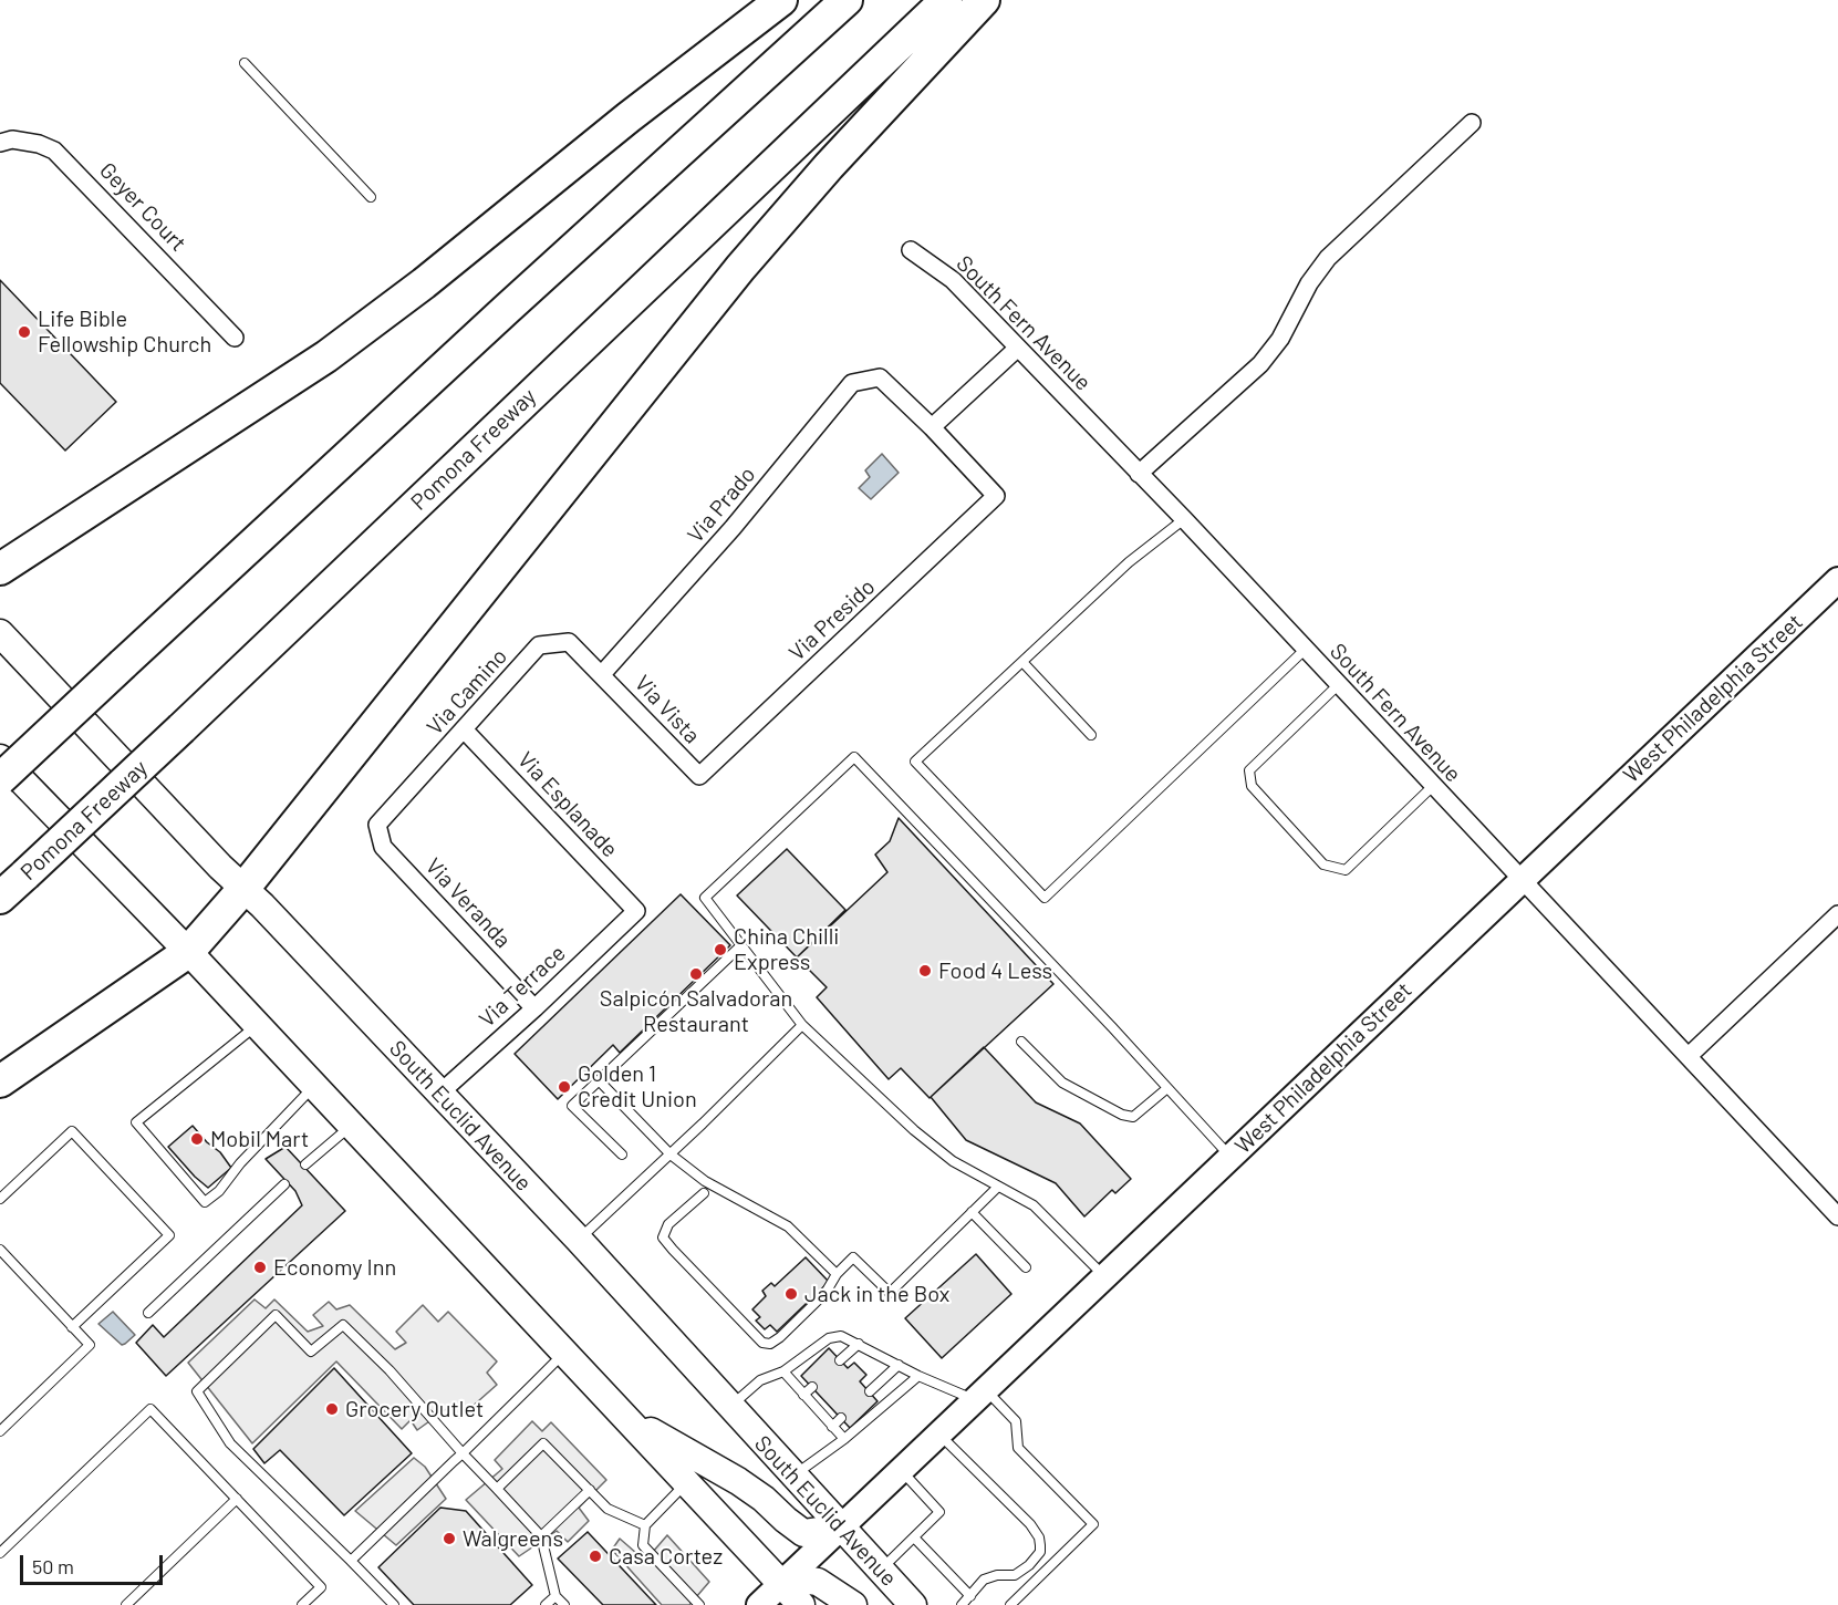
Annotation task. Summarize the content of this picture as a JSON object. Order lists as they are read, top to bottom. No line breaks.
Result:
{"streets":{"highway":["Pomona Freeway"],"main road":["West Philadelphia Street","South Euclid Avenue"],"street":["Geyer Court","South Fern Avenue","Via Prado","Via Presido","Via Camino","Via Vista","Via Esplanade","Via Veranda","Via Terrace"]},"crossings":[["South Fern Avenue","West Philadelphia Street"],["Via Prado","Via Presido"],["Via Prado","Via Camino"],["Via Prado","Via Vista"],["Via Presido","Via Vista"],["Via Camino","Via Vista"],["Via Camino","Via Esplanade"],["Via Camino","Via Veranda"],["West Philadelphia Street","South Euclid Avenue"],["Via Esplanade","Via Terrace"],["Via Veranda","Via Terrace"],["Via Terrace","South Euclid Avenue"]],"places":["Life Bible Fellowship Church","China Chilli Express","Food 4 Less","Salpicón Salvadoran Restaurant","Golden 1 Credit Union","Mobil Mart","Economy Inn","Jack in the Box","Grocery Outlet","Walgreens","Casa Cortez"],"scale_bar":"50 m"}
